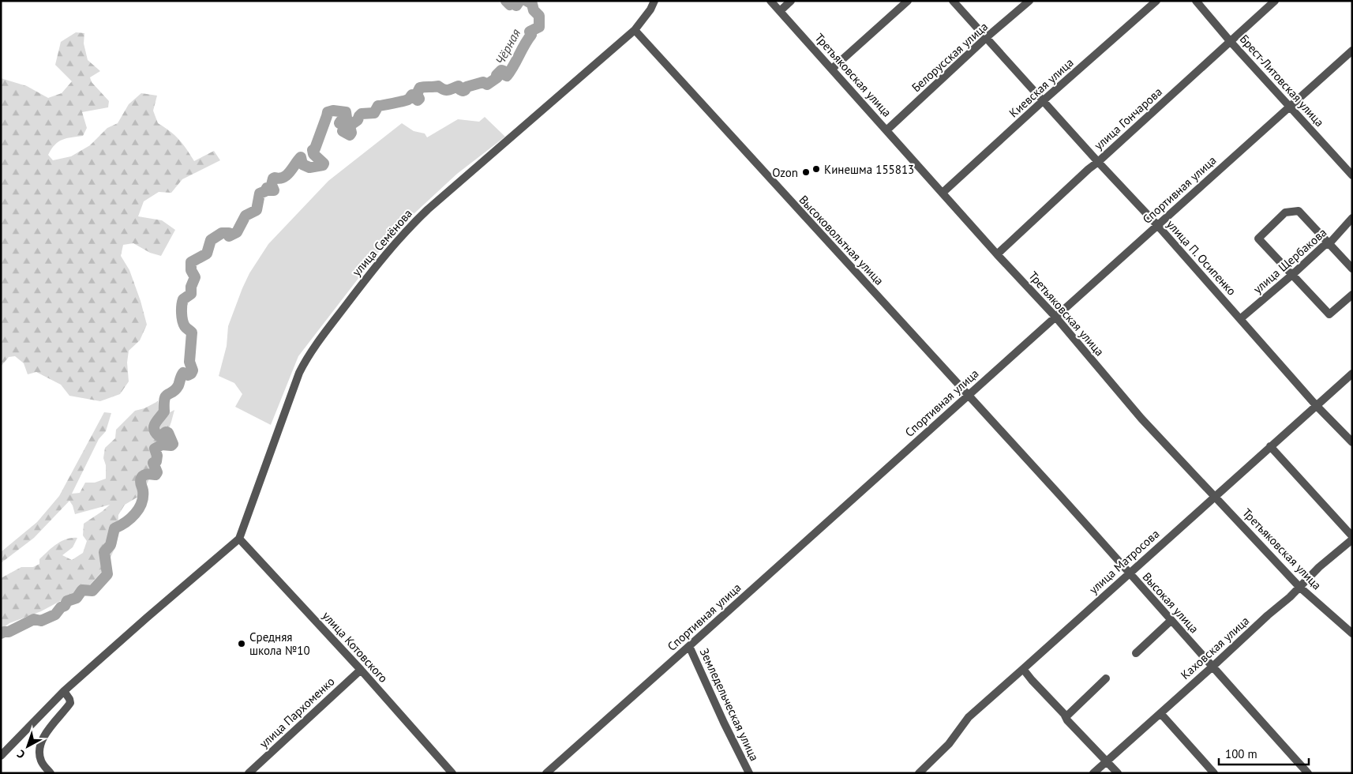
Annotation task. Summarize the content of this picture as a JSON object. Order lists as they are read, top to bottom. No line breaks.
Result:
{"streets":{"street":["Белорусская улица","Третьяковская улица","Брест-Литовская улица","Киевская улица","улица Гончарова","Спортивная улица","Высоковольтная улица","улица Семёнова","улица П. Осипенко","улица Щербакова","улица Матросова","Высокая улица","улица Котовского","Каховская улица","Земледельческая улица","улица Пархоменко"]},"crossings":[["Белорусская улица","Третьяковская улица"],["Белорусская улица","улица П. Осипенко"],["Третьяковская улица","Киевская улица"],["Третьяковская улица","улица Гончарова"],["Третьяковская улица","Спортивная улица"],["Третьяковская улица","улица Матросова"],["Третьяковская улица","Каховская улица"],["Брест-Литовская улица","улица Гончарова"],["Брест-Литовская улица","Спортивная улица"],["Киевская улица","улица П. Осипенко"],["улица Гончарова","улица П. Осипенко"],["Спортивная улица","Высоковольтная улица"],["Спортивная улица","улица П. Осипенко"],["Спортивная улица","Высокая улица"],["Спортивная улица","Земледельческая улица"],["Высоковольтная улица","улица Семёнова"],["Высоковольтная улица","Высокая улица"],["улица Семёнова","улица Котовского"],["улица П. Осипенко","улица Щербакова"],["улица П. Осипенко","улица Матросова"],["улица Матросова","Высокая улица"],["Высокая улица","Каховская улица"],["улица Котовского","улица Пархоменко"]],"water":["Чёрная"],"places":["Кинешма 155813","Ozon","Средняя школа №10"],"scale_bar":"100 m","north":"bottom left"}
